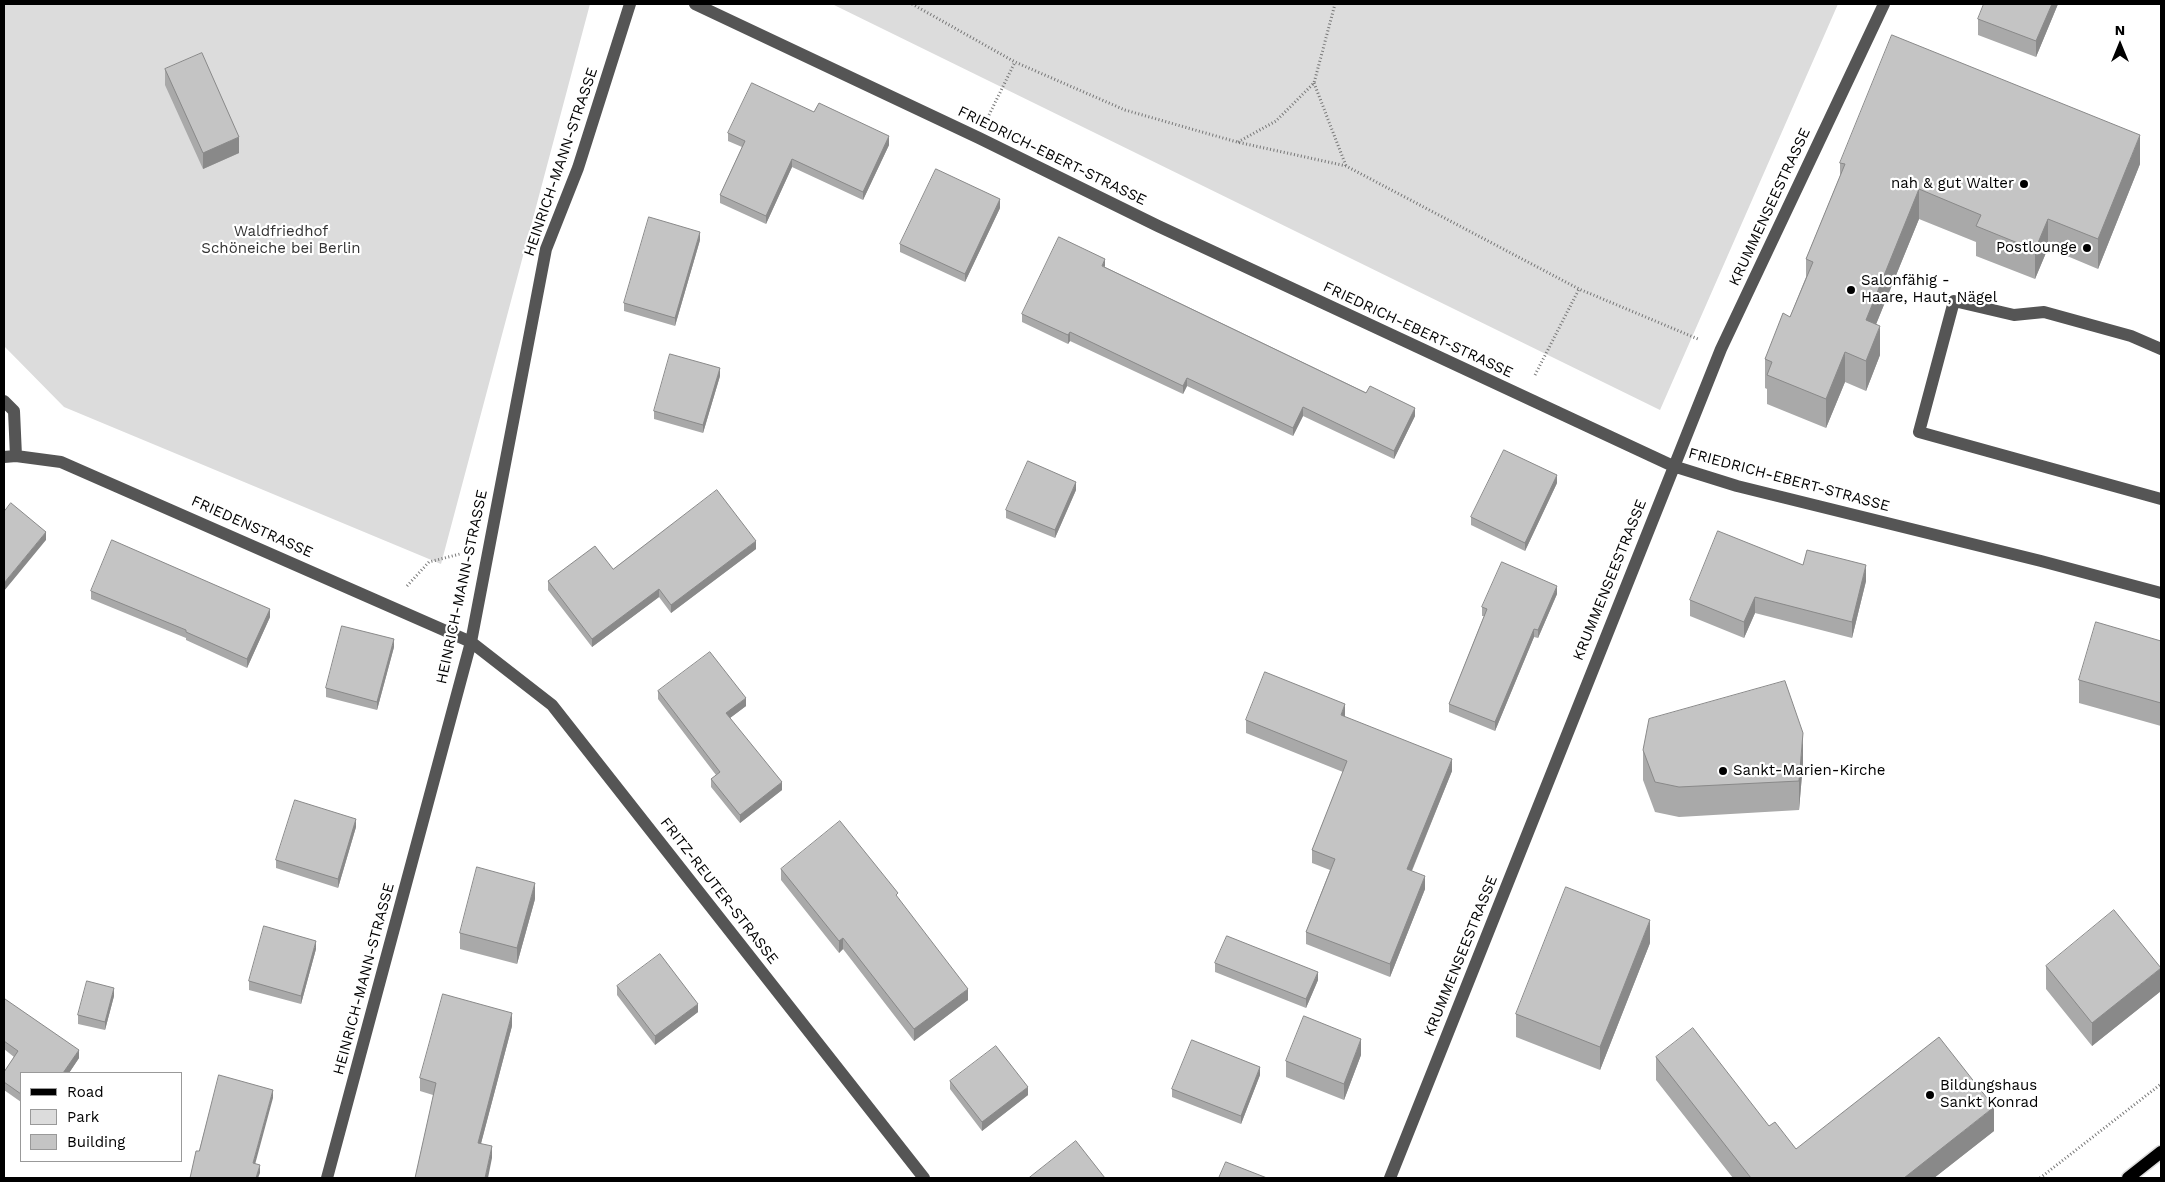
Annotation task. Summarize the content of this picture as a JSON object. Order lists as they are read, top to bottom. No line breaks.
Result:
{"streets":{"street":["FRIEDRICH-EBERT-STRASSE","HEINRICH-MANN-STRASSE","KRUMMENSEESTRASSE","FRIEDENSTRASSE","FRITZ-REUTER-STRASSE"]},"crossings":[["FRIEDRICH-EBERT-STRASSE","KRUMMENSEESTRASSE"],["HEINRICH-MANN-STRASSE","FRIEDENSTRASSE"],["HEINRICH-MANN-STRASSE","FRITZ-REUTER-STRASSE"],["FRIEDENSTRASSE","FRITZ-REUTER-STRASSE"]],"parks":["Waldfriedhof Schöneiche bei Berlin"],"places":["nah & gut Walter","Postlounge","Salonfähig - Haare, Haut, Nägel","Sankt-Marien-Kirche","Bildungshaus Sankt Konrad"],"legend":["Road","Park","Building"],"north":"top"}
